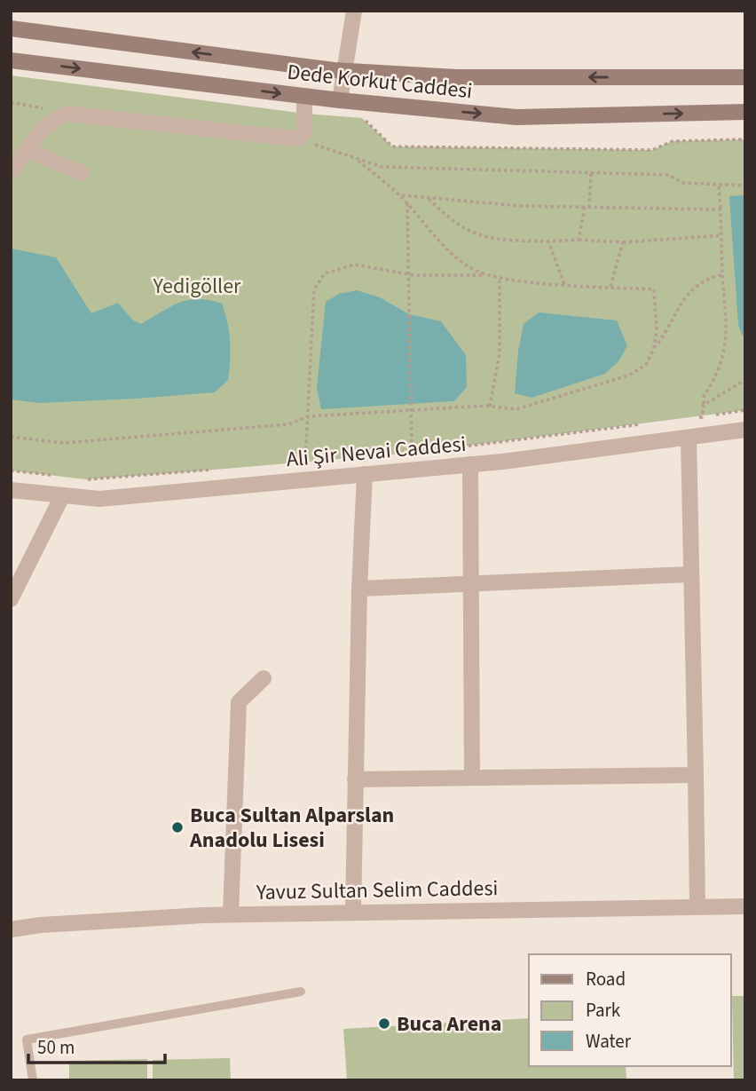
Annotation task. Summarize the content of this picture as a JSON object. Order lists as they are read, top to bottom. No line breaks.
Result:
{"streets":{"main road":["Dede Korkut Caddesi"],"street":["Ali Şir Nevai Caddesi","Yavuz Sultan Selim Caddesi"]},"parks":["Yedigöller"],"places":["Buca Sultan Alparslan Anadolu Lisesi","Buca Arena"],"legend":["Road","Park","Water"],"scale_bar":"50 m"}
